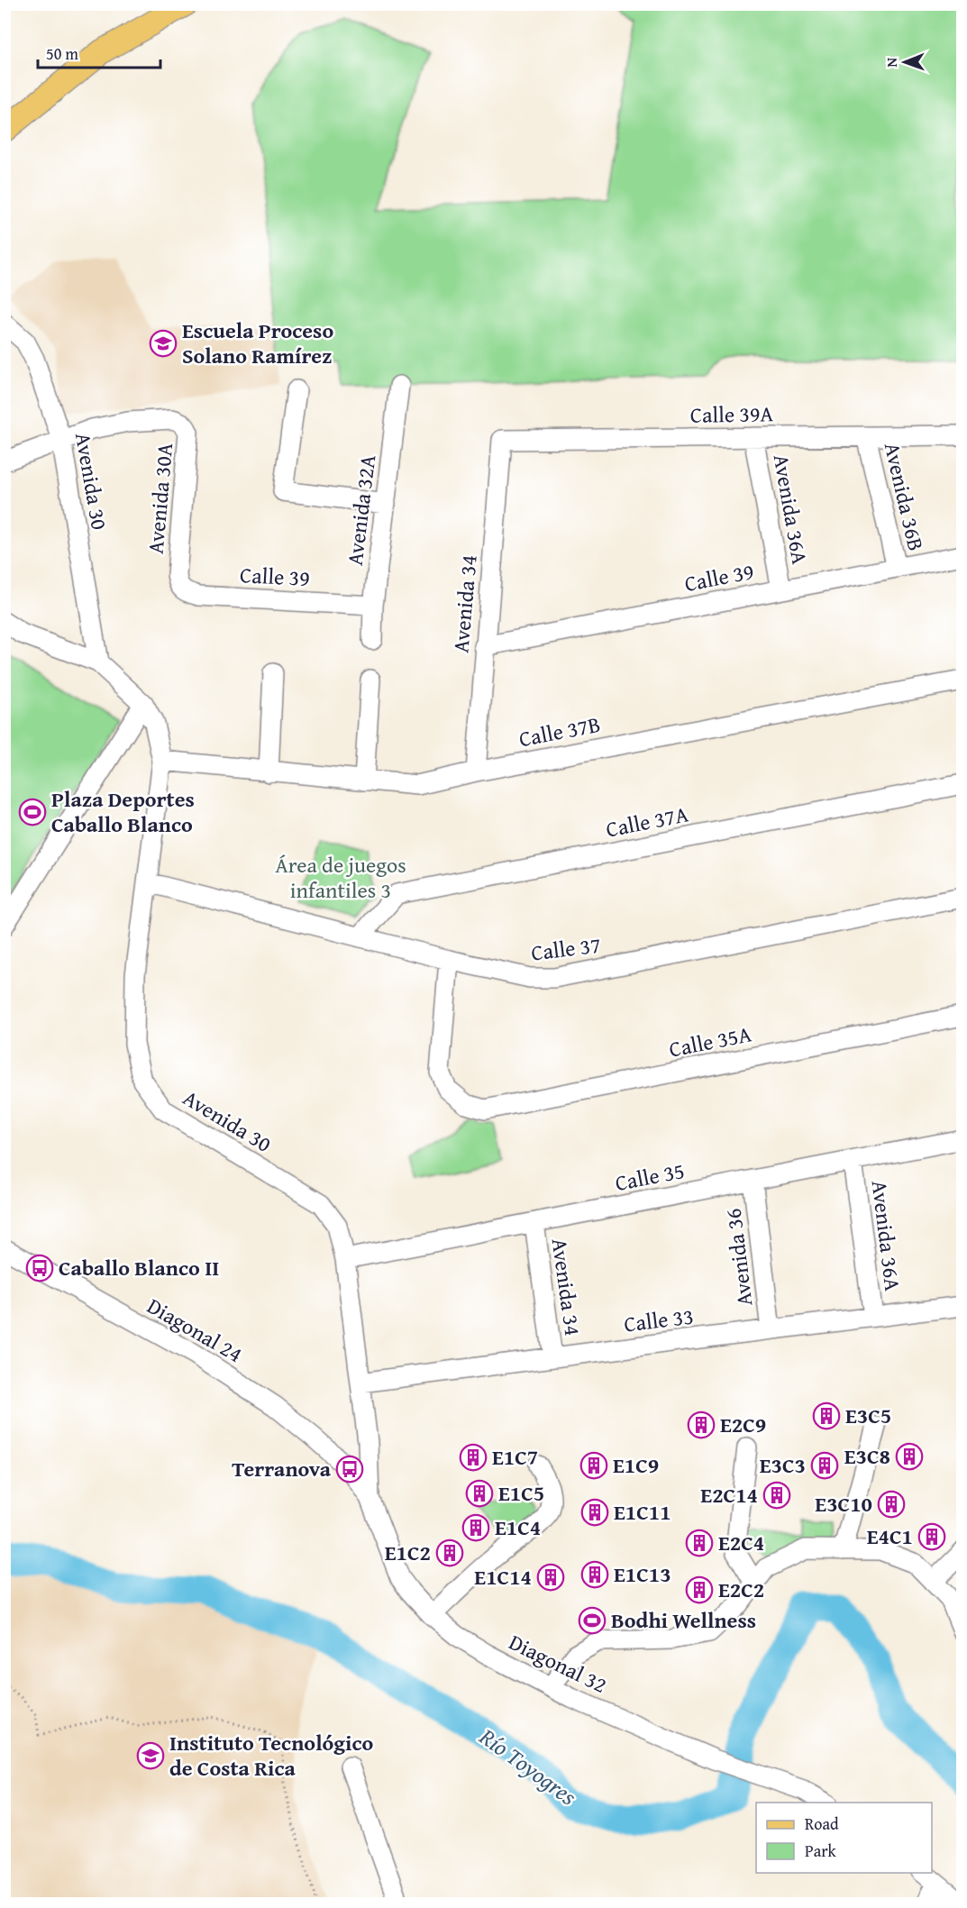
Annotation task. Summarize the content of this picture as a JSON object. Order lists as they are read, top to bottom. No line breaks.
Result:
{"streets":{"street":["Calle 39A","Avenida 30","Avenida 36B","Avenida 30A","Avenida 36A","Avenida 32A","Calle 39","Avenida 34","Calle 37B","Calle 37A","Calle 37","Calle 35A","Calle 35","Avenida 36","Calle 33","Diagonal 24","Diagonal 32"]},"crossings":[["Calle 39A","Avenida 36B"],["Calle 39A","Avenida 36A"],["Calle 39A","Avenida 34"],["Avenida 30","Avenida 30A"],["Avenida 30","Calle 37B"],["Avenida 30","Calle 37"],["Avenida 30","Calle 35"],["Avenida 30","Calle 33"],["Avenida 30","Diagonal 32"],["Avenida 36B","Calle 39"],["Avenida 30A","Calle 39"],["Avenida 36A","Calle 39"],["Avenida 36A","Calle 35"],["Avenida 36A","Calle 33"],["Avenida 32A","Calle 39"],["Calle 39","Avenida 34"],["Avenida 34","Calle 37B"],["Avenida 34","Calle 35"],["Avenida 34","Calle 33"],["Calle 37A","Calle 37"],["Calle 37","Calle 35A"],["Calle 35","Avenida 36"],["Avenida 36","Calle 33"],["Diagonal 24","Diagonal 32"]],"water":["Río Toyogres"],"parks":["Área de juegos infantiles 3"],"places":{"school or university":["Escuela Proceso Solano Ramírez","Instituto Tecnológico de Costa Rica"],"sports":["Plaza Deportes Caballo Blanco","Bodhi Wellness"],"bus stop":["Caballo Blanco II","Terranova"],"building":["E3C5","E2C9","E3C8","E1C7","E1C9","E3C3","E1C5","E2C14","E3C10","E1C11","E1C4","E4C1","E2C4","E1C2","E1C13","E1C14","E2C2"]},"legend":["Road","Park"],"scale_bar":"50 m","north":"left"}
